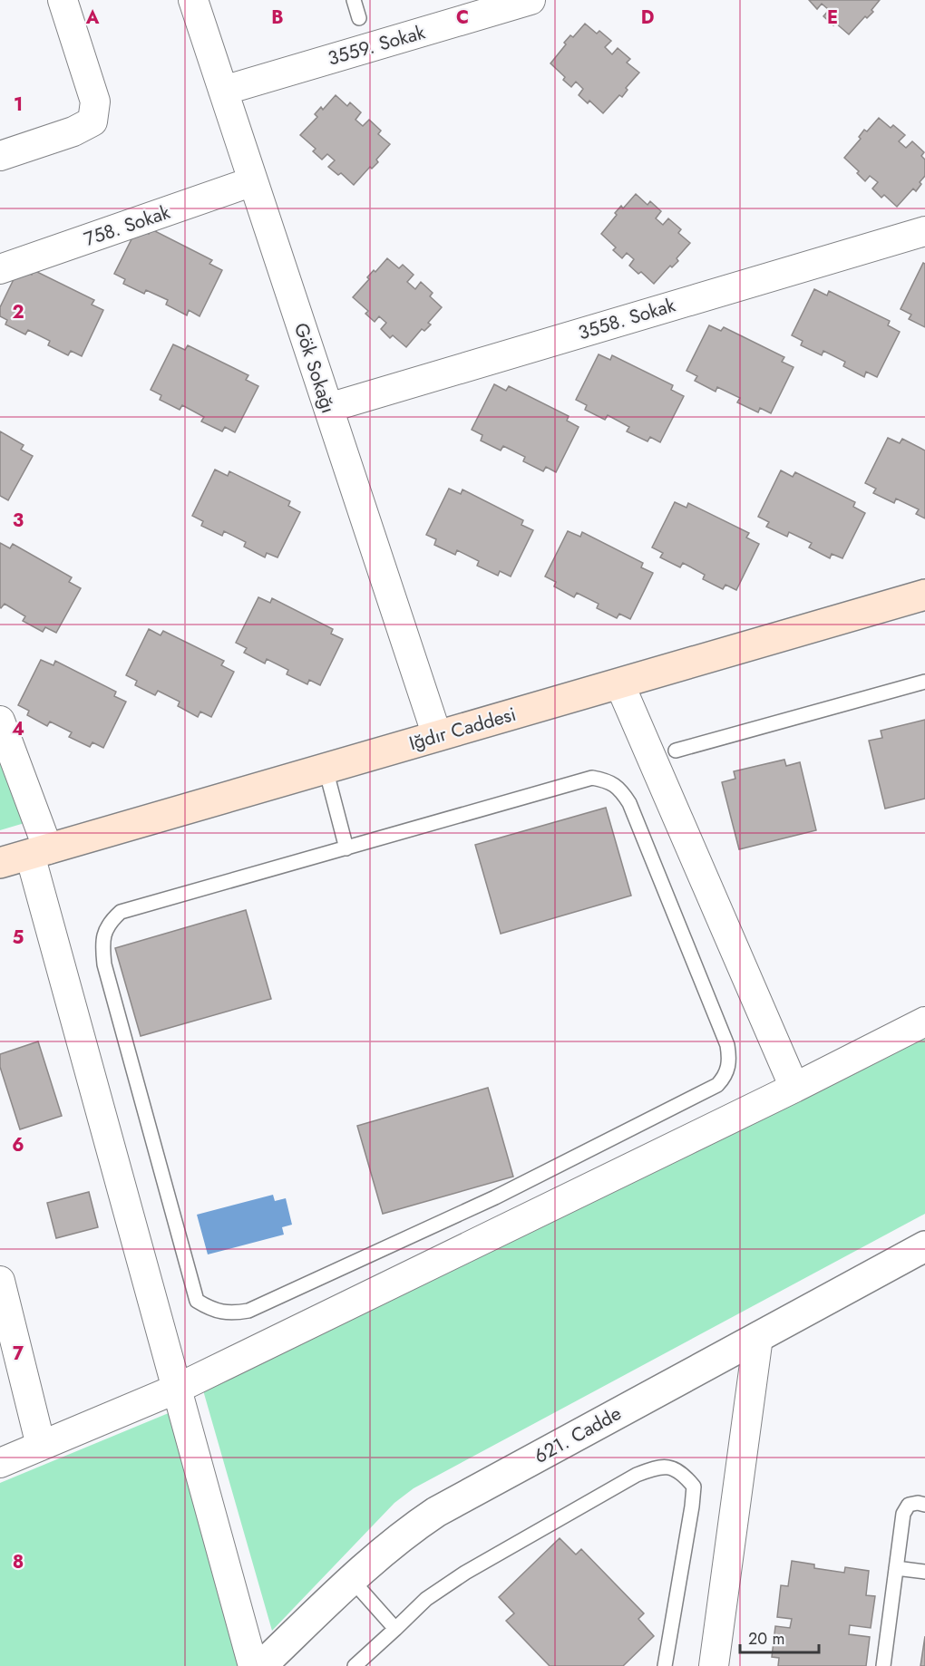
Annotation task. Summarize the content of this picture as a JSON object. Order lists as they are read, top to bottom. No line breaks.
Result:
{"streets":{"main road":["Iğdır Caddesi"],"street":["3559. Sokak","758. Sokak","3558. Sokak","Gök Sokağı","621. Cadde"]},"crossings":[["3559. Sokak","Gök Sokağı"],["758. Sokak","Gök Sokağı"],["3558. Sokak","Gök Sokağı"],["Gök Sokağı","Iğdır Caddesi"]],"scale_bar":"20 m","grid":{"columns":["A","B","C","D","E"],"rows":["1","2","3","4","5","6","7","8"]}}
